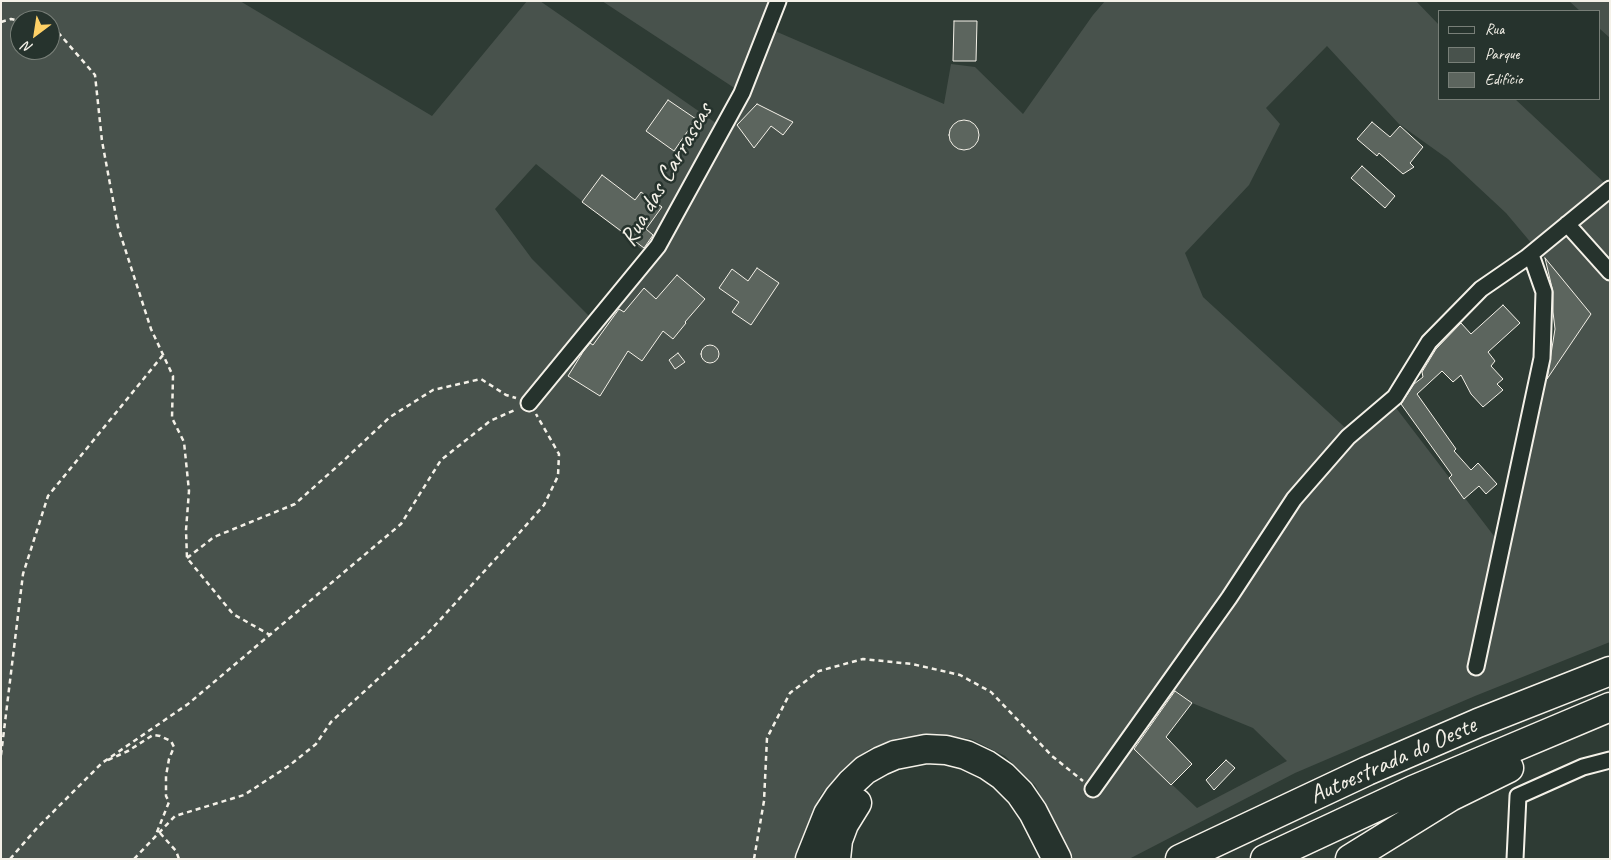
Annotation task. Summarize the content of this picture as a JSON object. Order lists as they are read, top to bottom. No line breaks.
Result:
{"streets":{"highway":["Autoestrada do Oeste"],"street":["Rua das Carrascas"]},"legend":["Rua","Parque","Edifício"],"north":"bottom left"}
